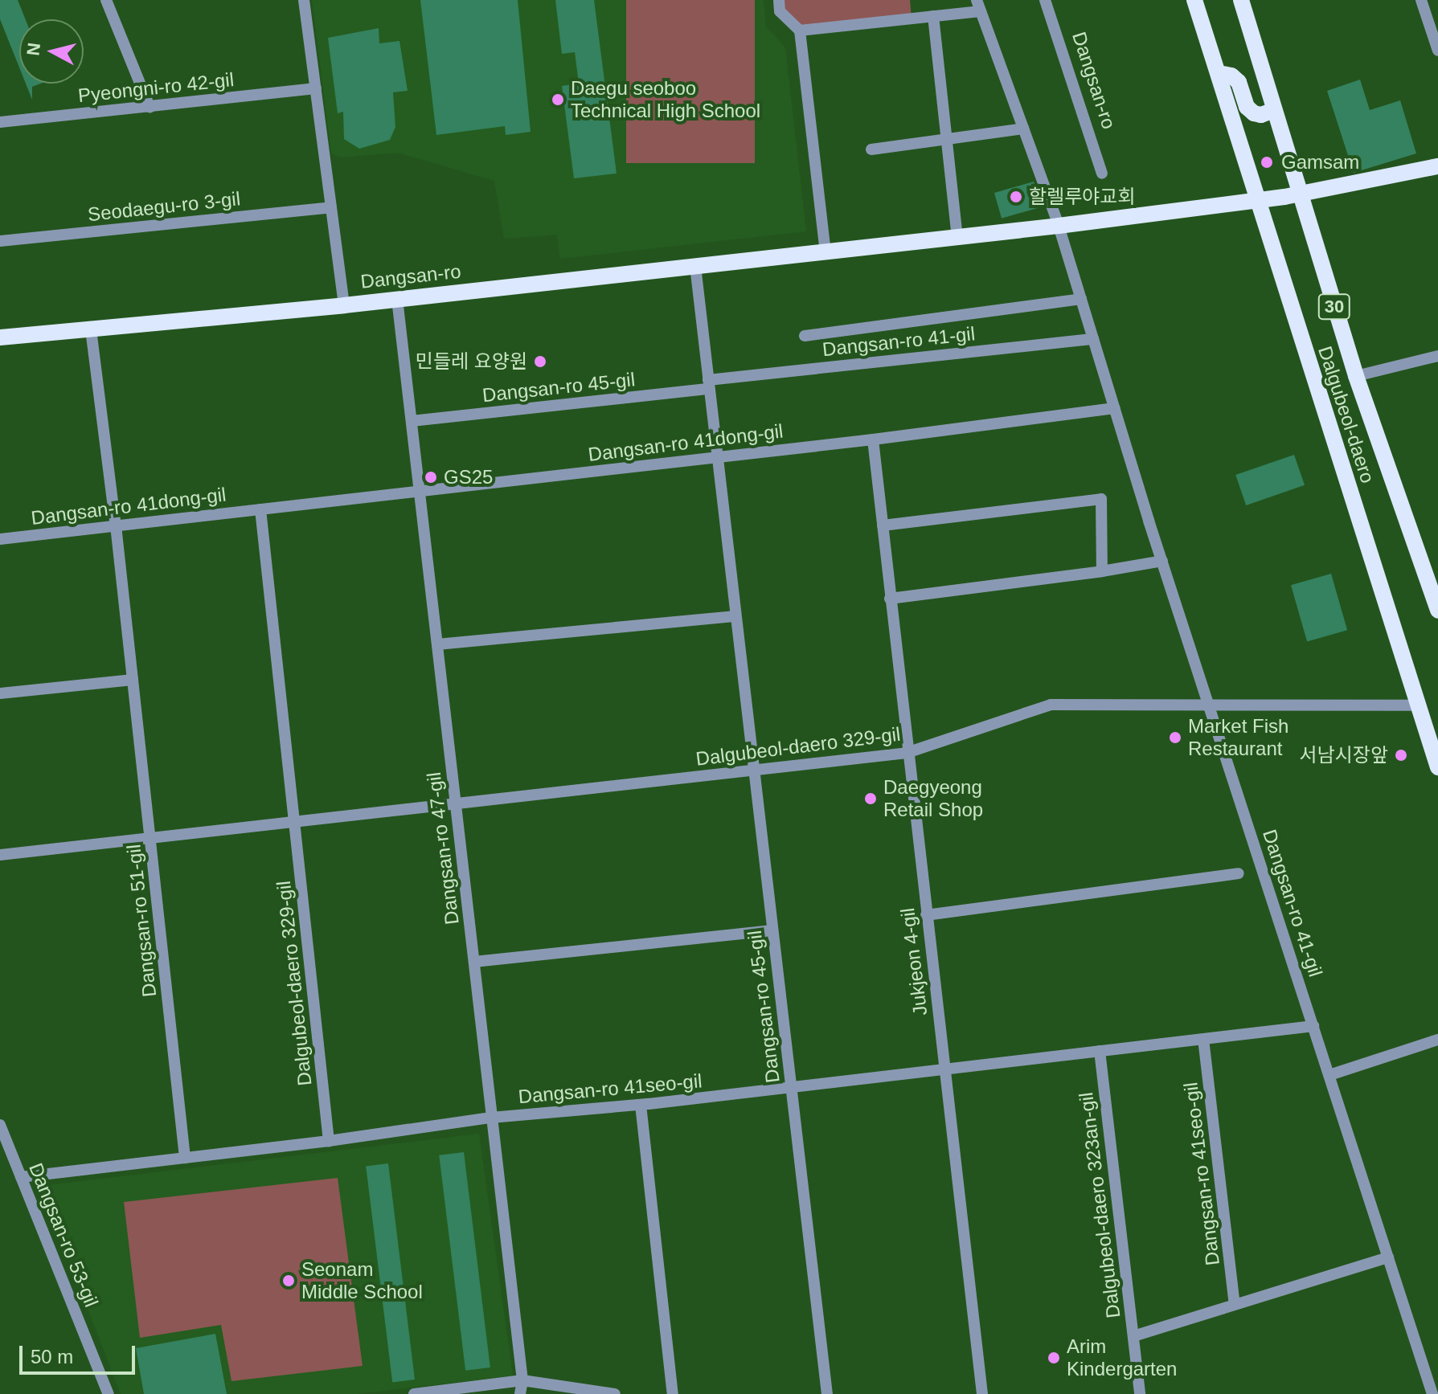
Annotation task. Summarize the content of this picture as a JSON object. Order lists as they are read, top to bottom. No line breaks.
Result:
{"streets":{"main road":["Dangsan-ro","30","Dalgubeol-daero"],"street":["Pyeongni-ro 42-gil","Seodaegu-ro 3-gil","Dangsan-ro 41-gil","Dangsan-ro 45-gil","Dangsan-ro 41dong-gil","Dalgubeol-daero 329-gil","Dangsan-ro 47-gil","Dangsan-ro 51-gil","Jukjeon 4-gil","Dangsan-ro 41seo-gil","Dalgubeol-daero 323an-gil","Dangsan-ro 53-gil"]},"crossings":[["Dangsan-ro","Dangsan-ro 41-gil"],["Dangsan-ro","Dangsan-ro 45-gil"],["Dangsan-ro","Dalgubeol-daero"],["Dangsan-ro","Dangsan-ro 47-gil"],["Dangsan-ro","Dangsan-ro 51-gil"],["Dangsan-ro 41-gil","Dangsan-ro 45-gil"],["Dangsan-ro 41-gil","Dangsan-ro 41dong-gil"],["Dangsan-ro 41-gil","Dalgubeol-daero 329-gil"],["Dangsan-ro 41-gil","Dangsan-ro 41seo-gil"],["Dangsan-ro 45-gil","Dangsan-ro 41dong-gil"],["Dangsan-ro 45-gil","Dalgubeol-daero 329-gil"],["Dangsan-ro 45-gil","Dangsan-ro 47-gil"],["Dangsan-ro 45-gil","Dangsan-ro 41seo-gil"],["Dalgubeol-daero","Dalgubeol-daero 329-gil"],["Dangsan-ro 41dong-gil","Dangsan-ro 47-gil"],["Dangsan-ro 41dong-gil","Dangsan-ro 51-gil"],["Dangsan-ro 41dong-gil","Jukjeon 4-gil"],["Dalgubeol-daero 329-gil","Dangsan-ro 47-gil"],["Dalgubeol-daero 329-gil","Dangsan-ro 51-gil"],["Dalgubeol-daero 329-gil","Jukjeon 4-gil"],["Dalgubeol-daero 329-gil","Dangsan-ro 41seo-gil"],["Dangsan-ro 47-gil","Dangsan-ro 41seo-gil"],["Dangsan-ro 51-gil","Dangsan-ro 41seo-gil"],["Jukjeon 4-gil","Dangsan-ro 41seo-gil"],["Dangsan-ro 41seo-gil","Dalgubeol-daero 323an-gil"],["Dangsan-ro 41seo-gil","Dangsan-ro 53-gil"]],"places":["Daegu seoboo Technical High School","Gamsam","할렐루야교회","민들레 요양원","GS25","Market Fish Restaurant","서남시장앞","Daegyeong Retail Shop","Seonam Middle School","Arim Kindergarten"],"scale_bar":"50 m","north":"left"}
